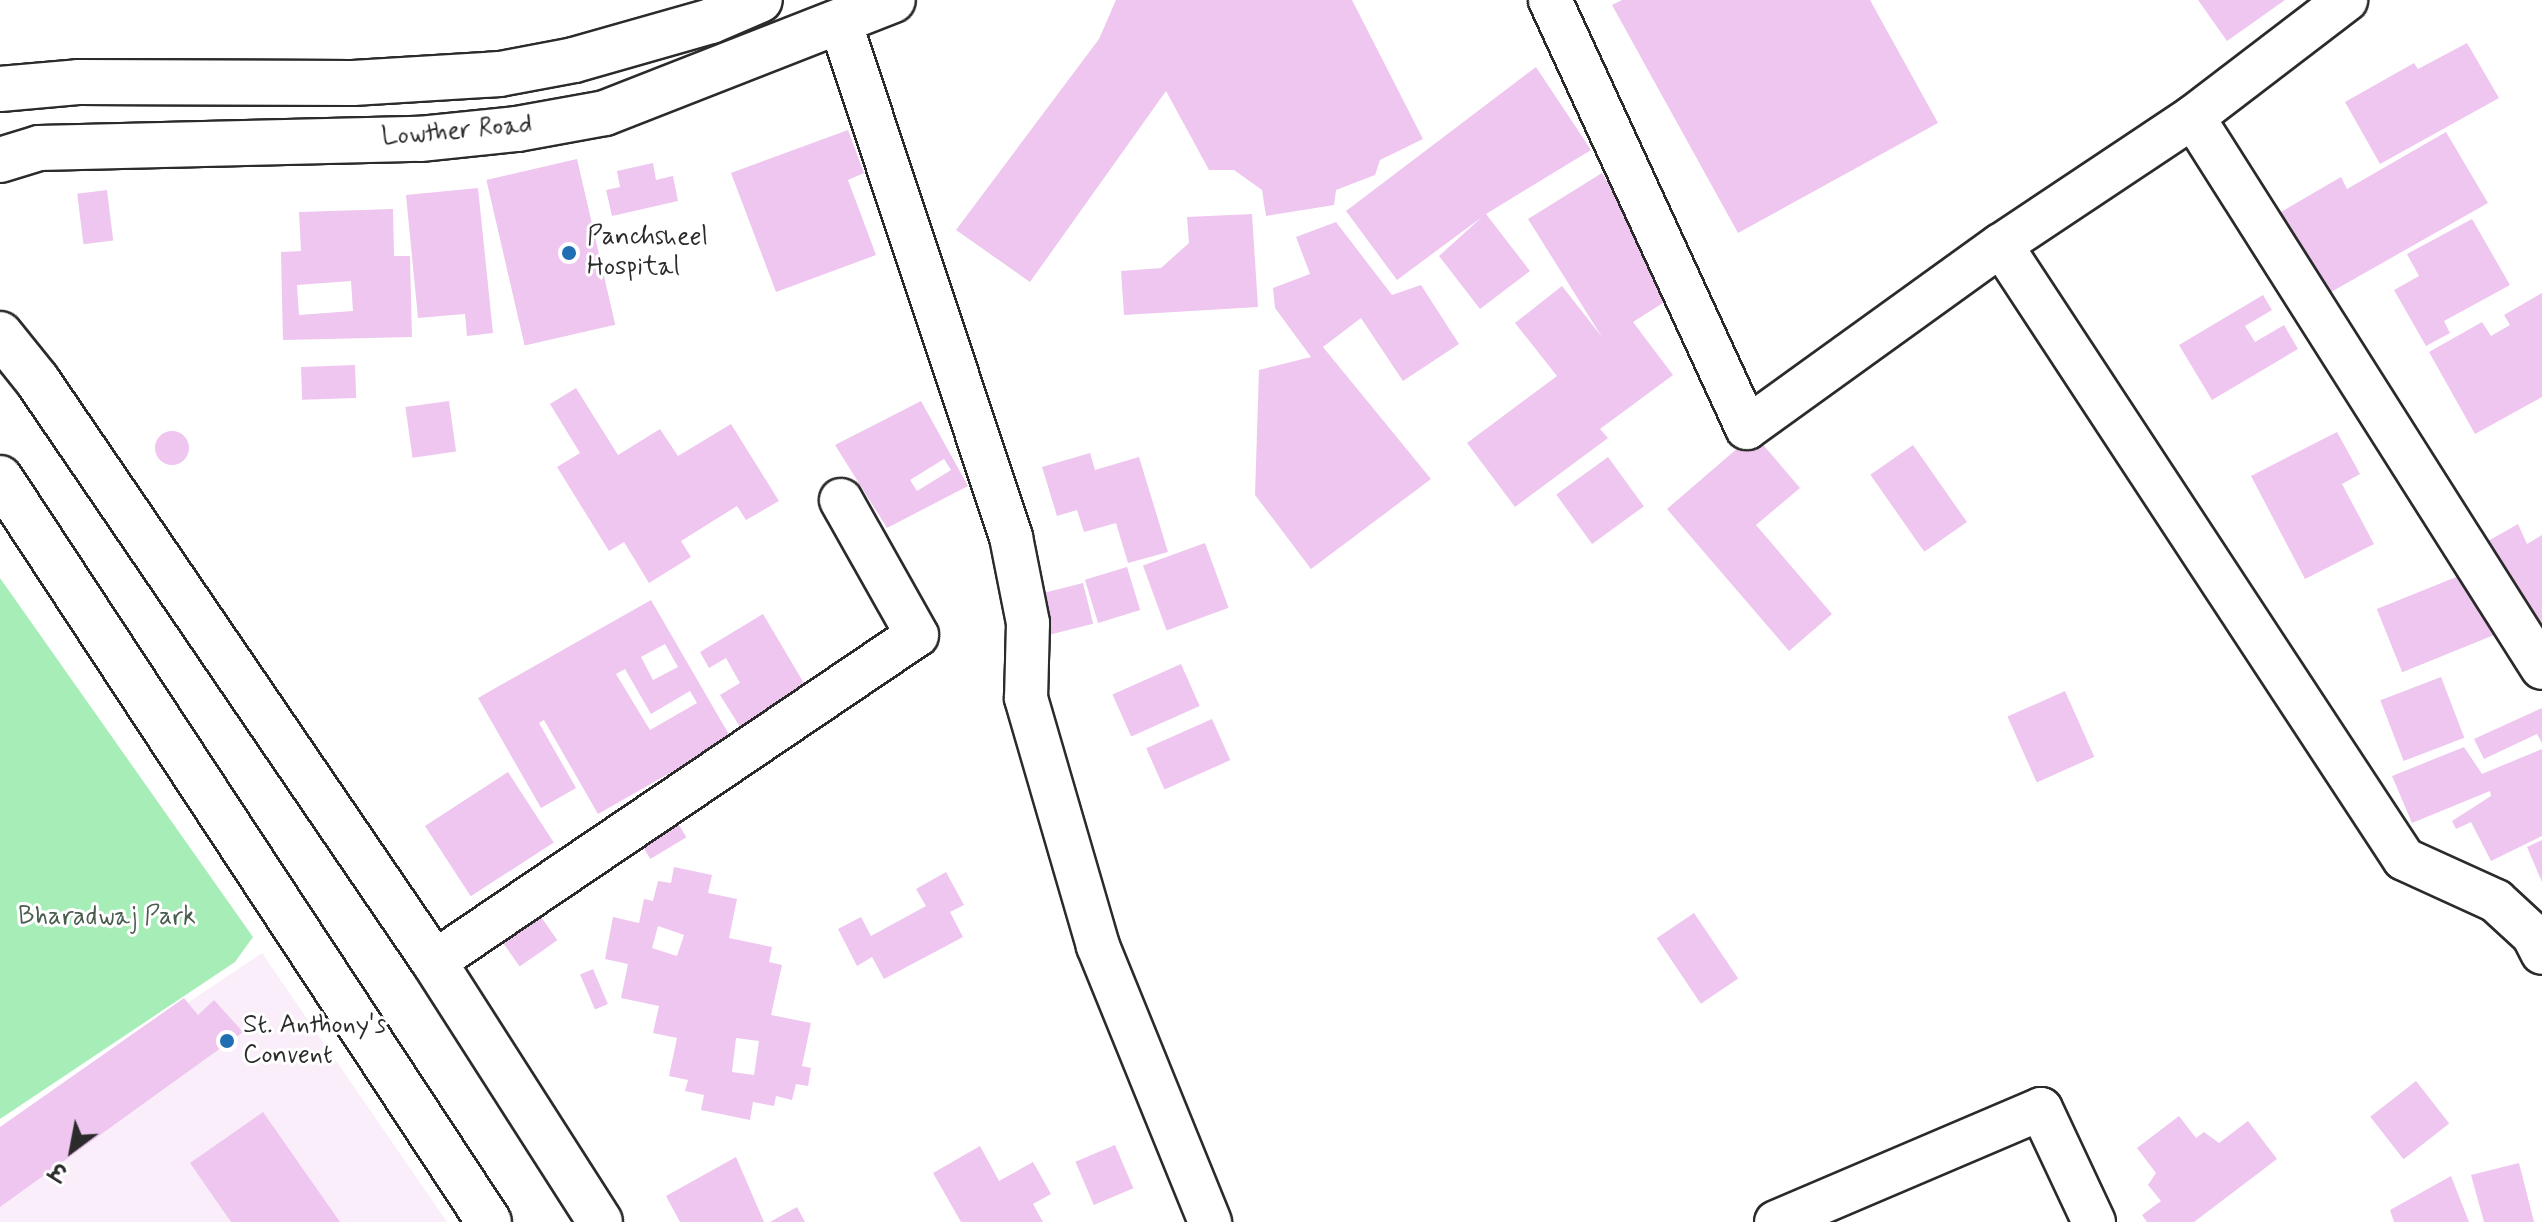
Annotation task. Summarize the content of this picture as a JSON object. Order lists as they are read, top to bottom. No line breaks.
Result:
{"streets":{"street":["Lowther Road"]},"parks":["Bharadwaj Park"],"places":["Panchsheel Hospital","St. Anthony's Convent"],"north":"bottom left"}
